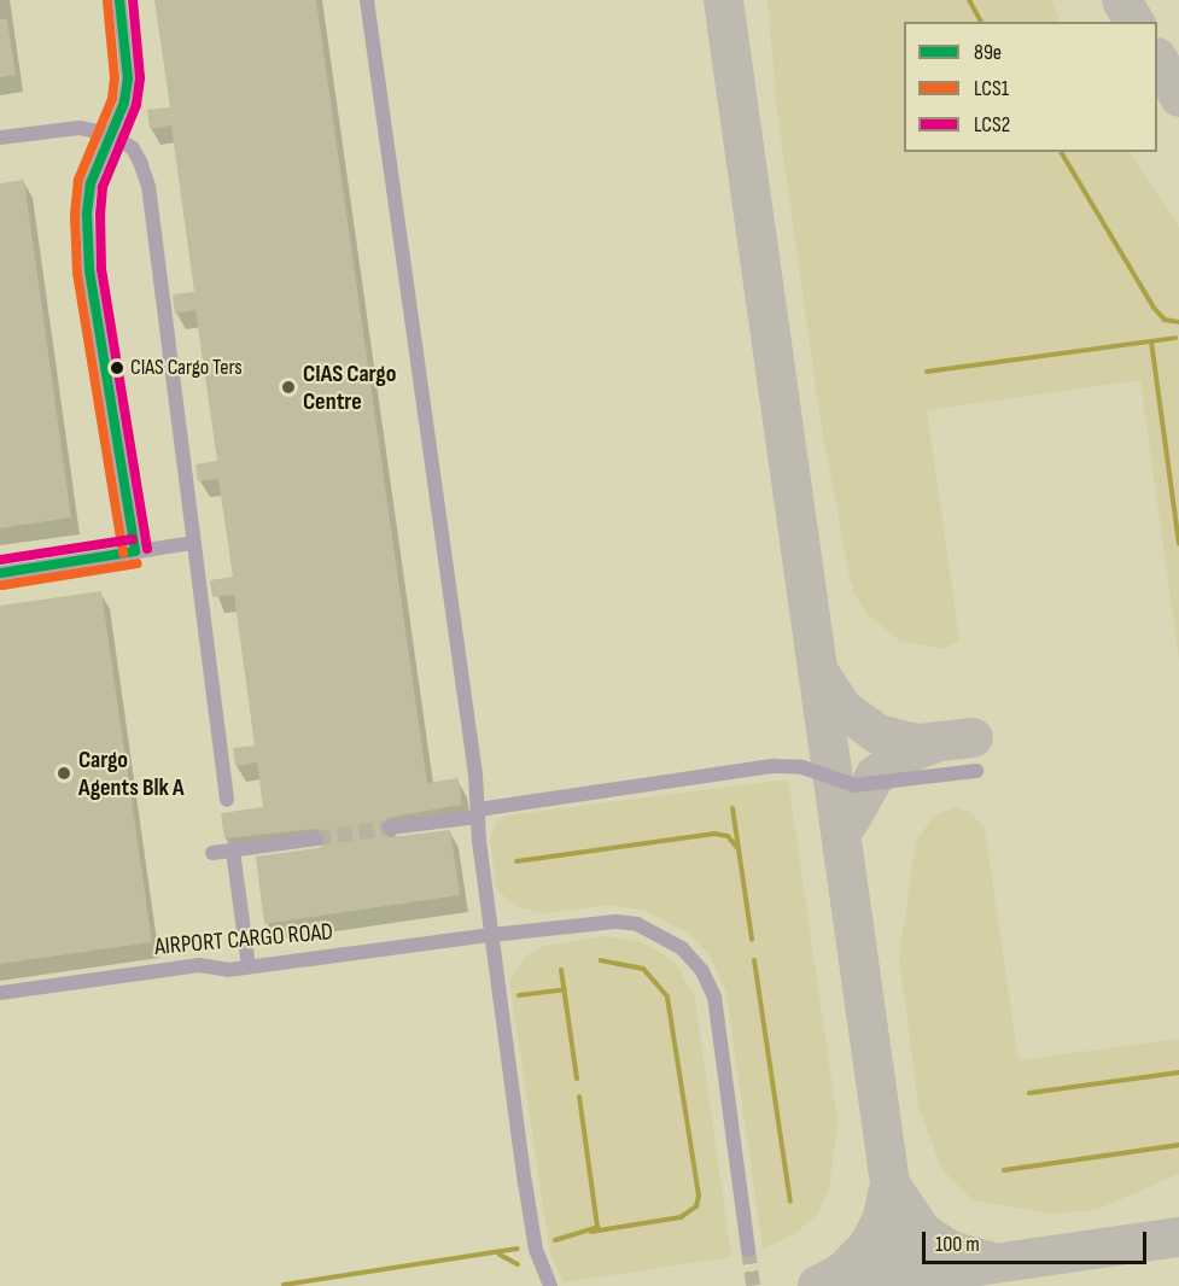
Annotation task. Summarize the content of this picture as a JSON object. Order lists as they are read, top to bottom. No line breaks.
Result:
{"streets":{"lane":["AIRPORT CARGO ROAD"]},"places":["CIAS Cargo Ters","CIAS Cargo Centre","Cargo Agents Blk A"],"lines":["transit line 89e","transit line LCS2","transit line LCS1"],"legend":["89e","LCS1","LCS2"],"scale_bar":"100 m"}
